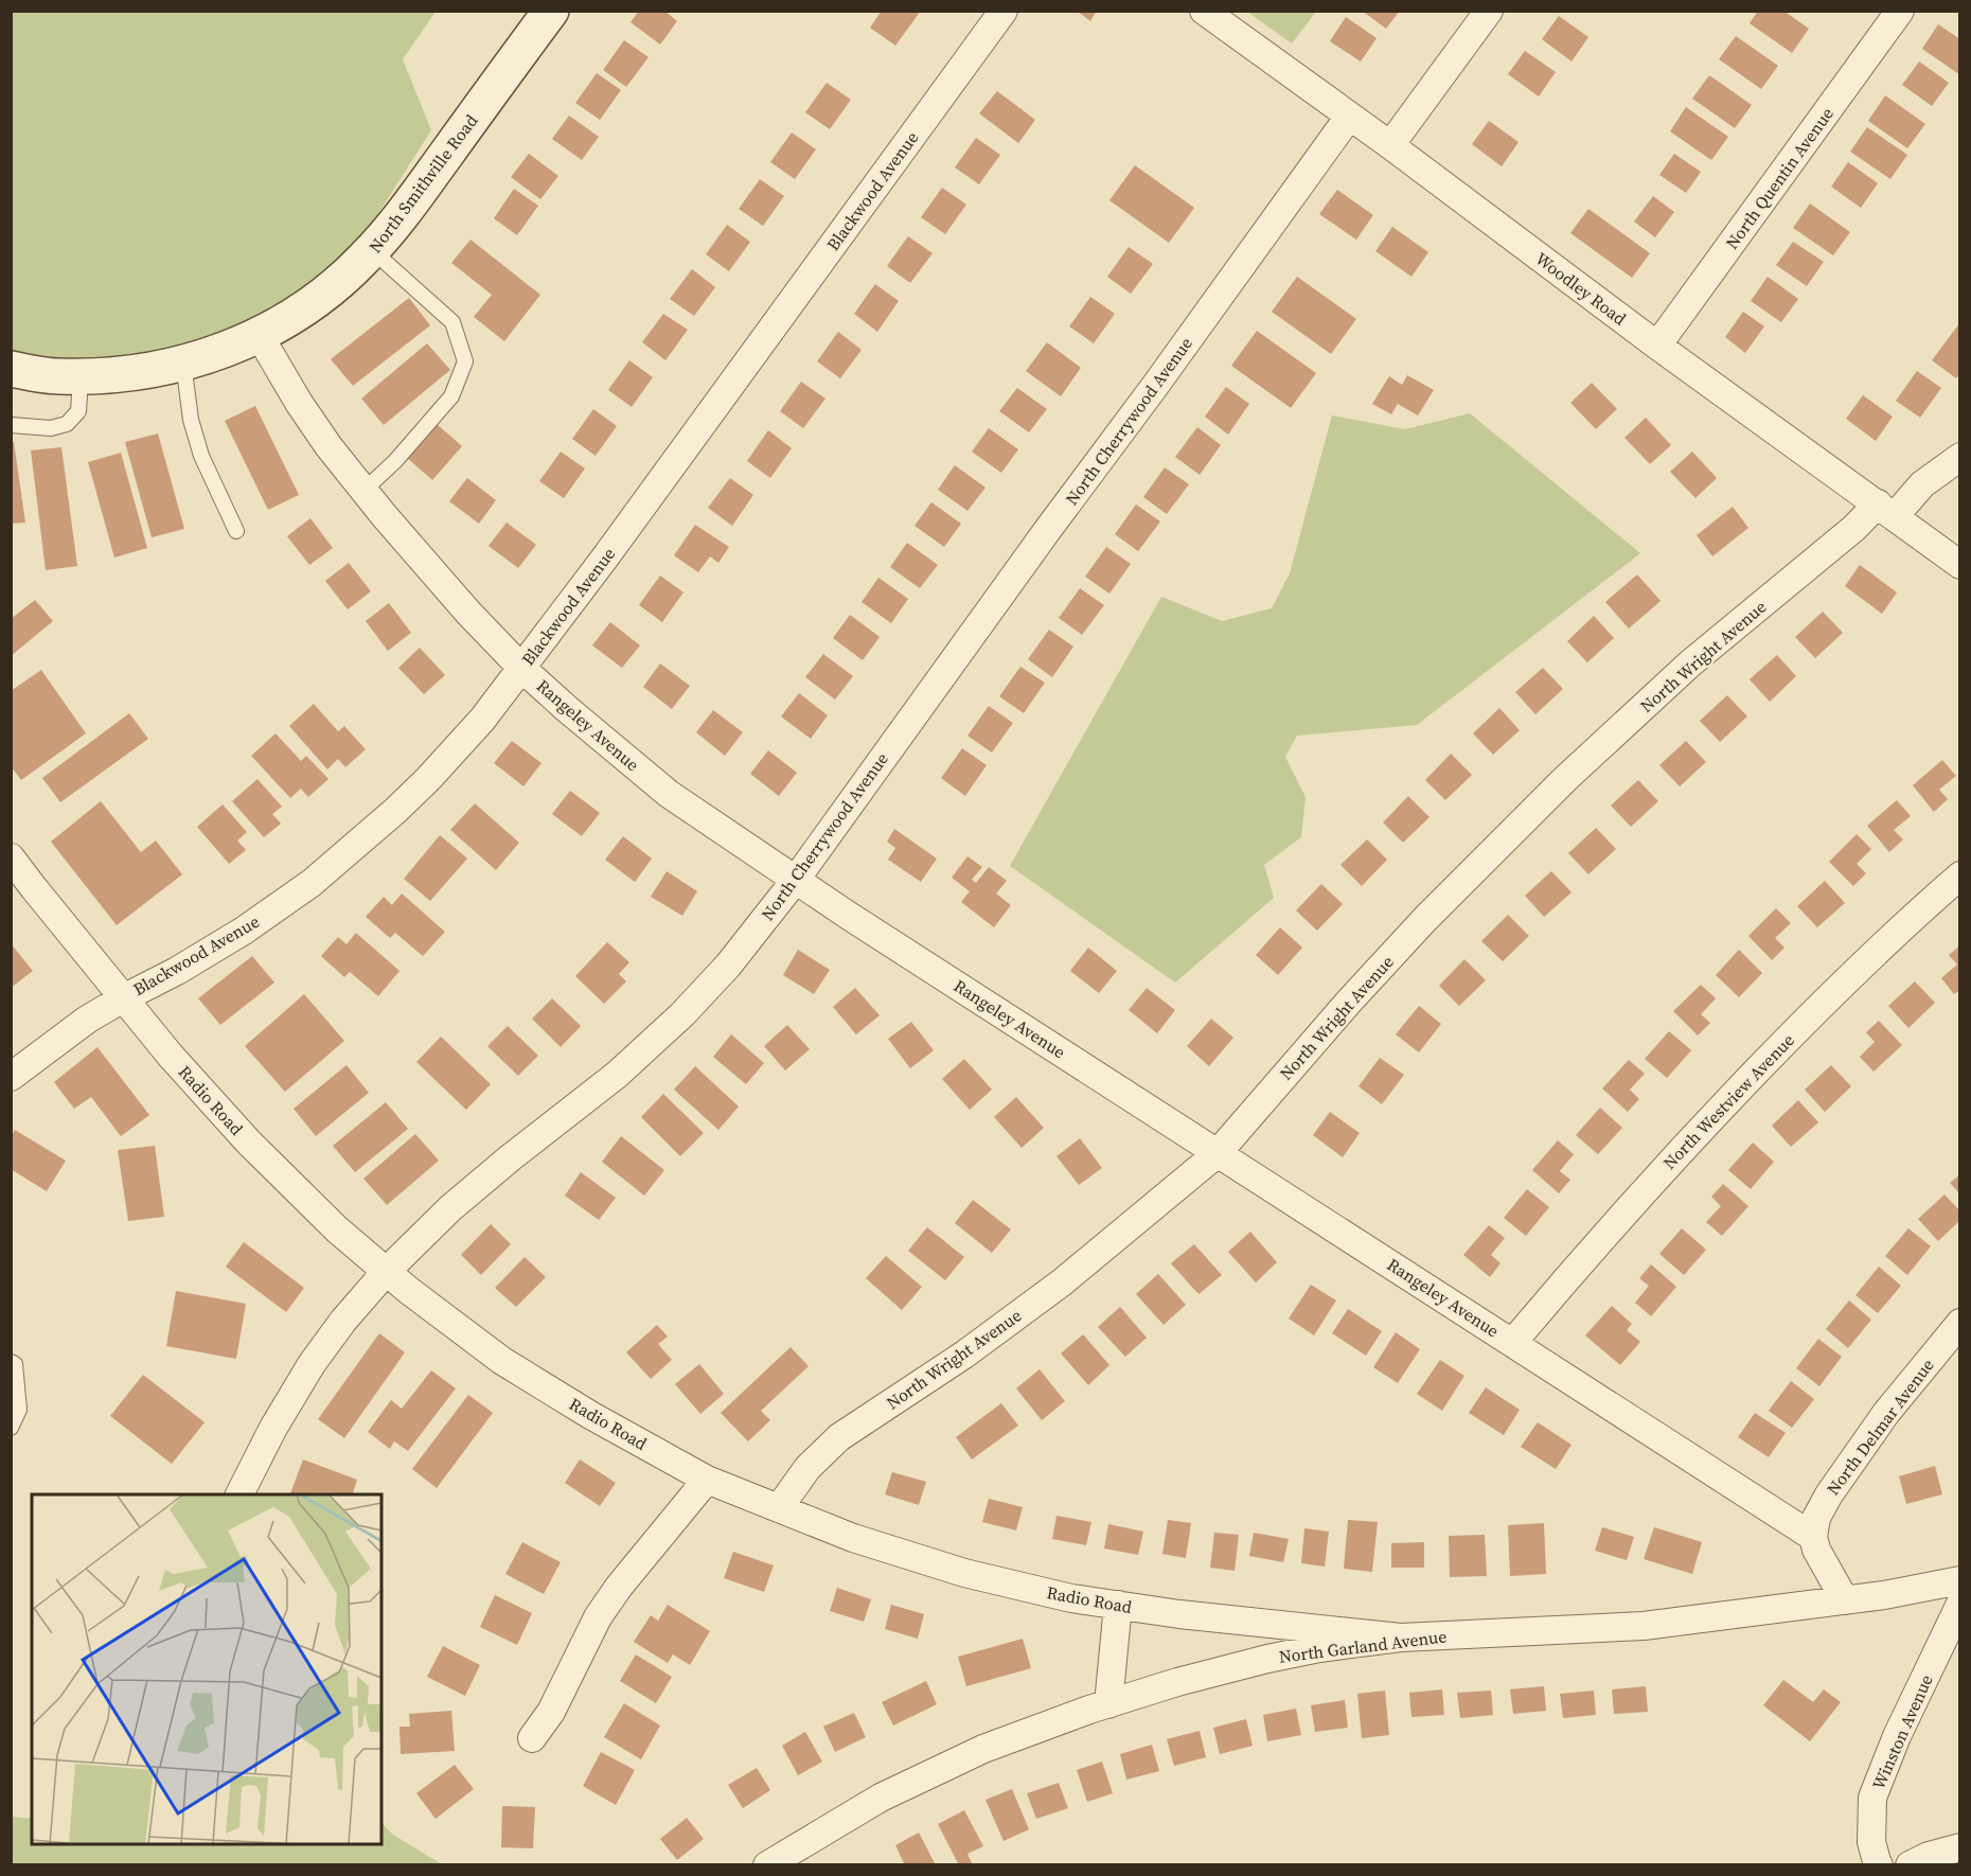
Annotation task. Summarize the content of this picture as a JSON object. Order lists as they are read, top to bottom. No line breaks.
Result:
{"streets":{"main road":["North Smithville Road"],"street":["North Quentin Avenue","Blackwood Avenue","Woodley Road","North Cherrywood Avenue","North Wright Avenue","Rangeley Avenue","Radio Road","North Westview Avenue","North Delmar Avenue","North Garland Avenue","Winston Avenue"]},"crossings":[["North Quentin Avenue","Woodley Road"],["North Smithville Road","Rangeley Avenue"],["Blackwood Avenue","Rangeley Avenue"],["Blackwood Avenue","Radio Road"],["Woodley Road","North Cherrywood Avenue"],["Woodley Road","North Wright Avenue"],["North Cherrywood Avenue","Rangeley Avenue"],["North Cherrywood Avenue","Radio Road"],["North Wright Avenue","Rangeley Avenue"],["North Wright Avenue","Radio Road"],["Rangeley Avenue","North Westview Avenue"],["Rangeley Avenue","North Delmar Avenue"],["Radio Road","North Garland Avenue"]]}
